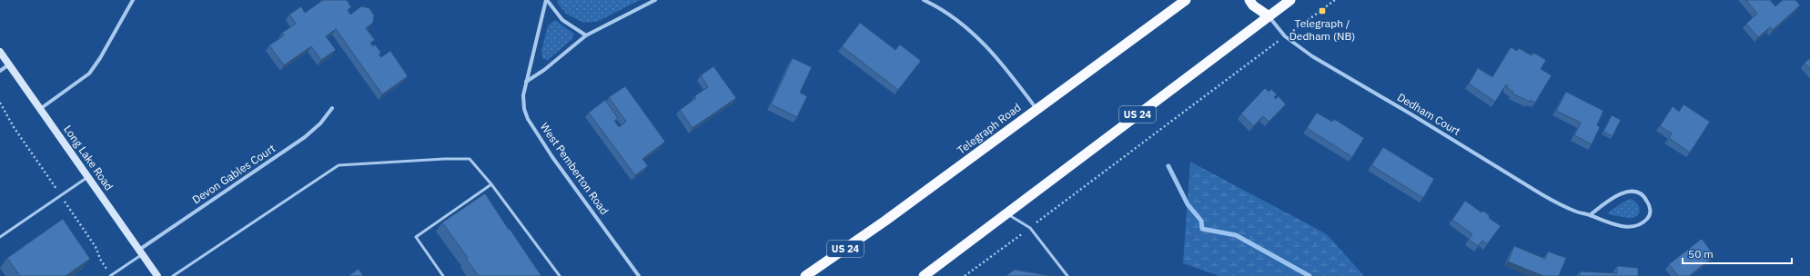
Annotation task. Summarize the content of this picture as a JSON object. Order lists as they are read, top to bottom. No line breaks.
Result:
{"streets":{"highway":["US 24","Telegraph Road"],"main road":["Long Lake Road"],"street":["Dedham Court","West Pemberton Road","Devon Gables Court"]},"crossings":[["US 24","Dedham Court"],["Long Lake Road","Devon Gables Court"]],"places":{"transit":["Telegraph / Dedham (NB)"]},"scale_bar":"50 m"}
